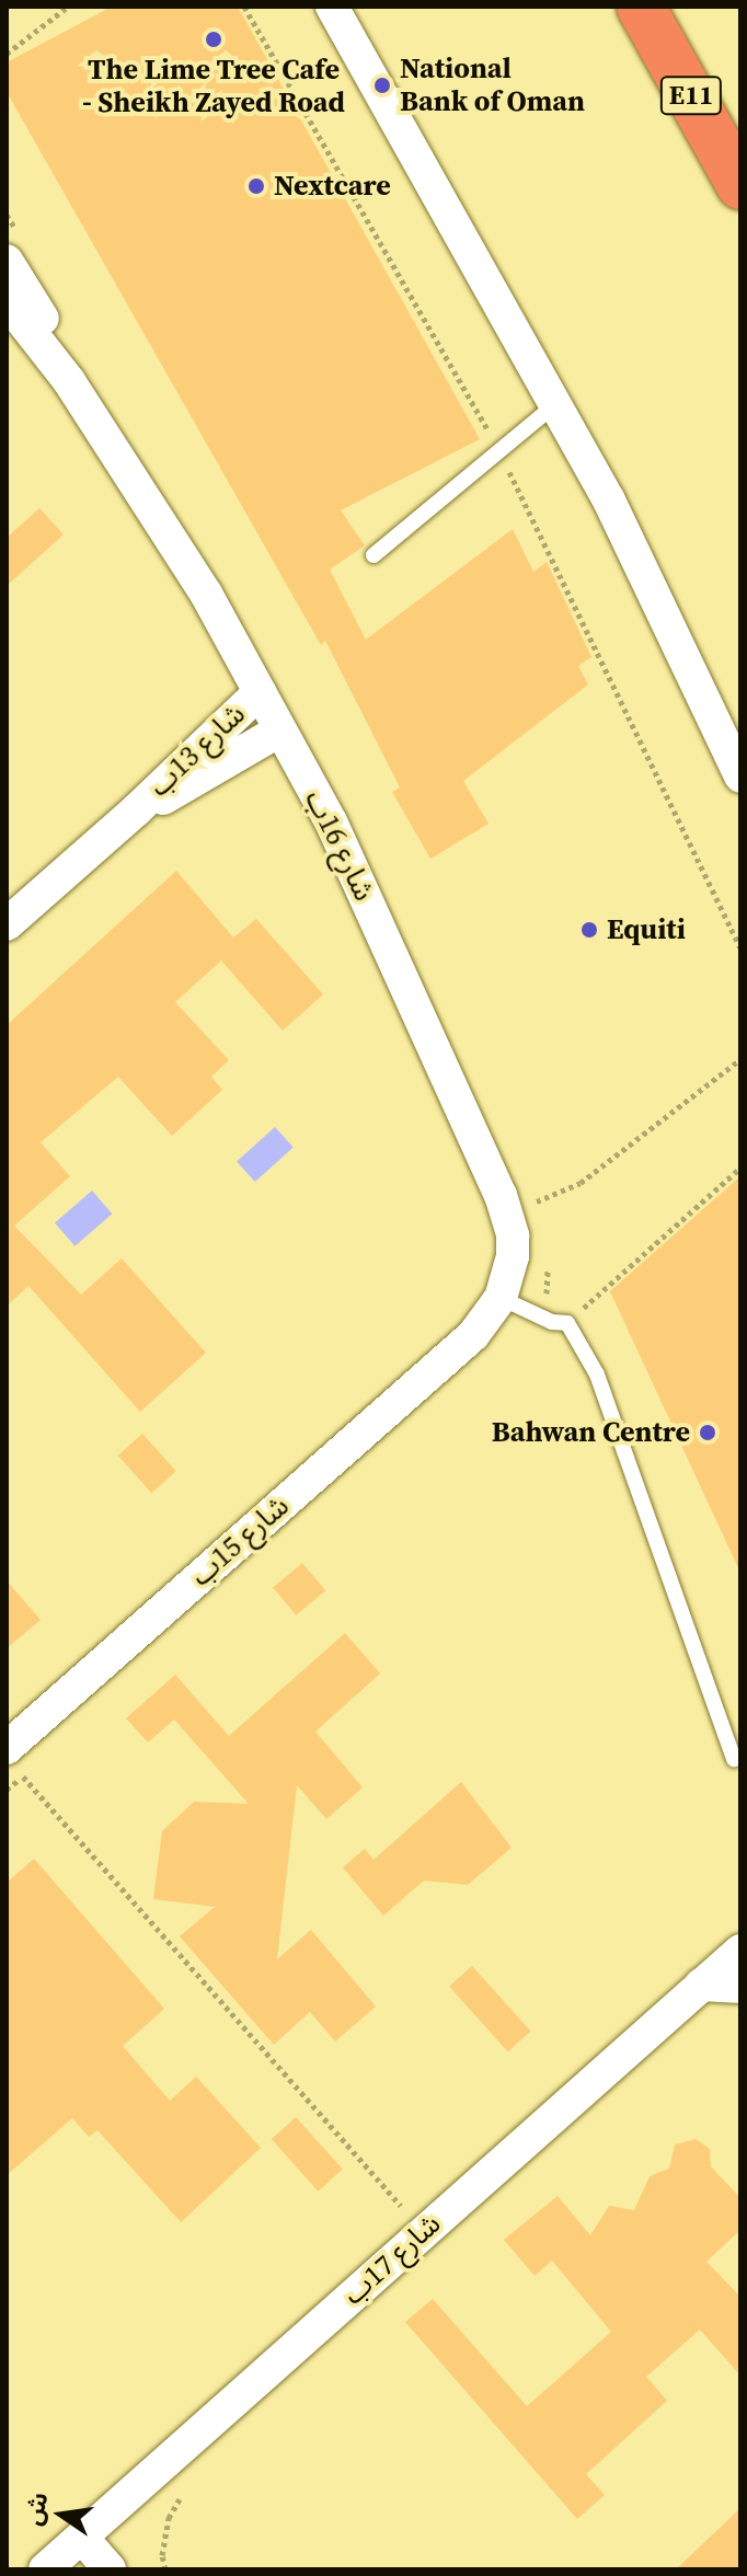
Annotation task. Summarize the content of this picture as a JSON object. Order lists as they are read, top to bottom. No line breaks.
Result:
{"streets":{"highway":["E11"],"street":["شارع 13ب","شارع 16ب","شارع 15ب","شارع 17ب"]},"crossings":[["شارع 13ب","شارع 16ب"],["شارع 16ب","شارع 15ب"]],"places":["The Lime Tree Cafe - Sheikh Zayed Road","National Bank of Oman","Nextcare","Equiti","Bahwan Centre"],"north":"left"}
